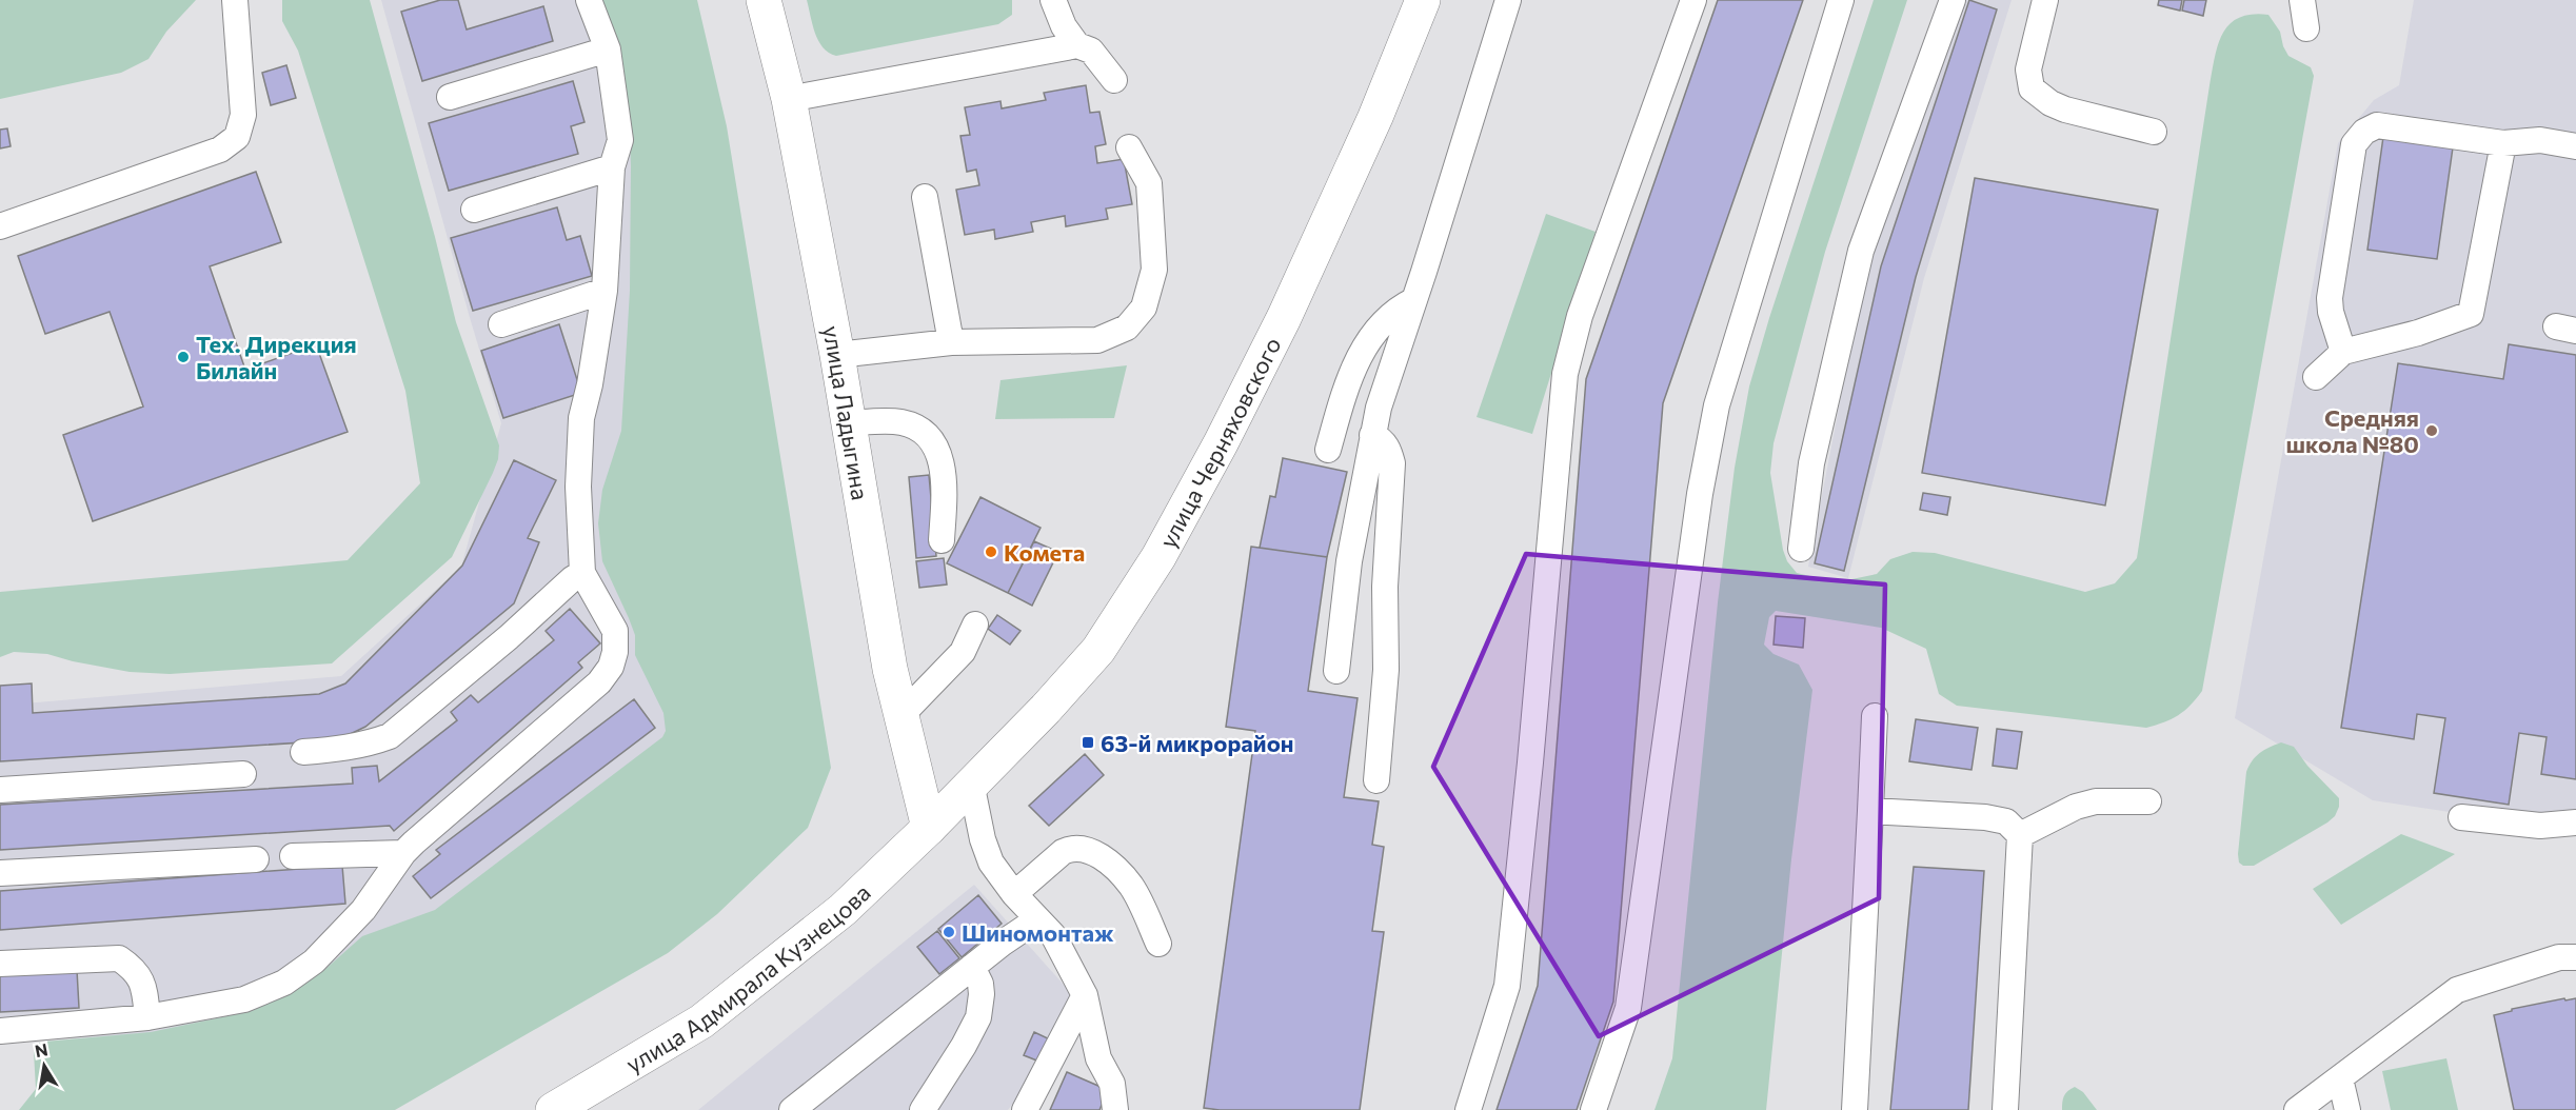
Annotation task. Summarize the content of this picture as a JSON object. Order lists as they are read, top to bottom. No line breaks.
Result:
{"streets":{"main road":["улица Ладыгина","улица Черняховского","улица Адмирала Кузнецова"]},"crossings":[["улица Ладыгина","улица Черняховского"],["улица Ладыгина","улица Адмирала Кузнецова"],["улица Черняховского","улица Адмирала Кузнецова"]],"places":{"other":["Тех. Дирекция Билайн","Средняя школа №80","Комета","Шиномонтаж"],"transit":["63-й микрорайон"]},"north":"top"}
